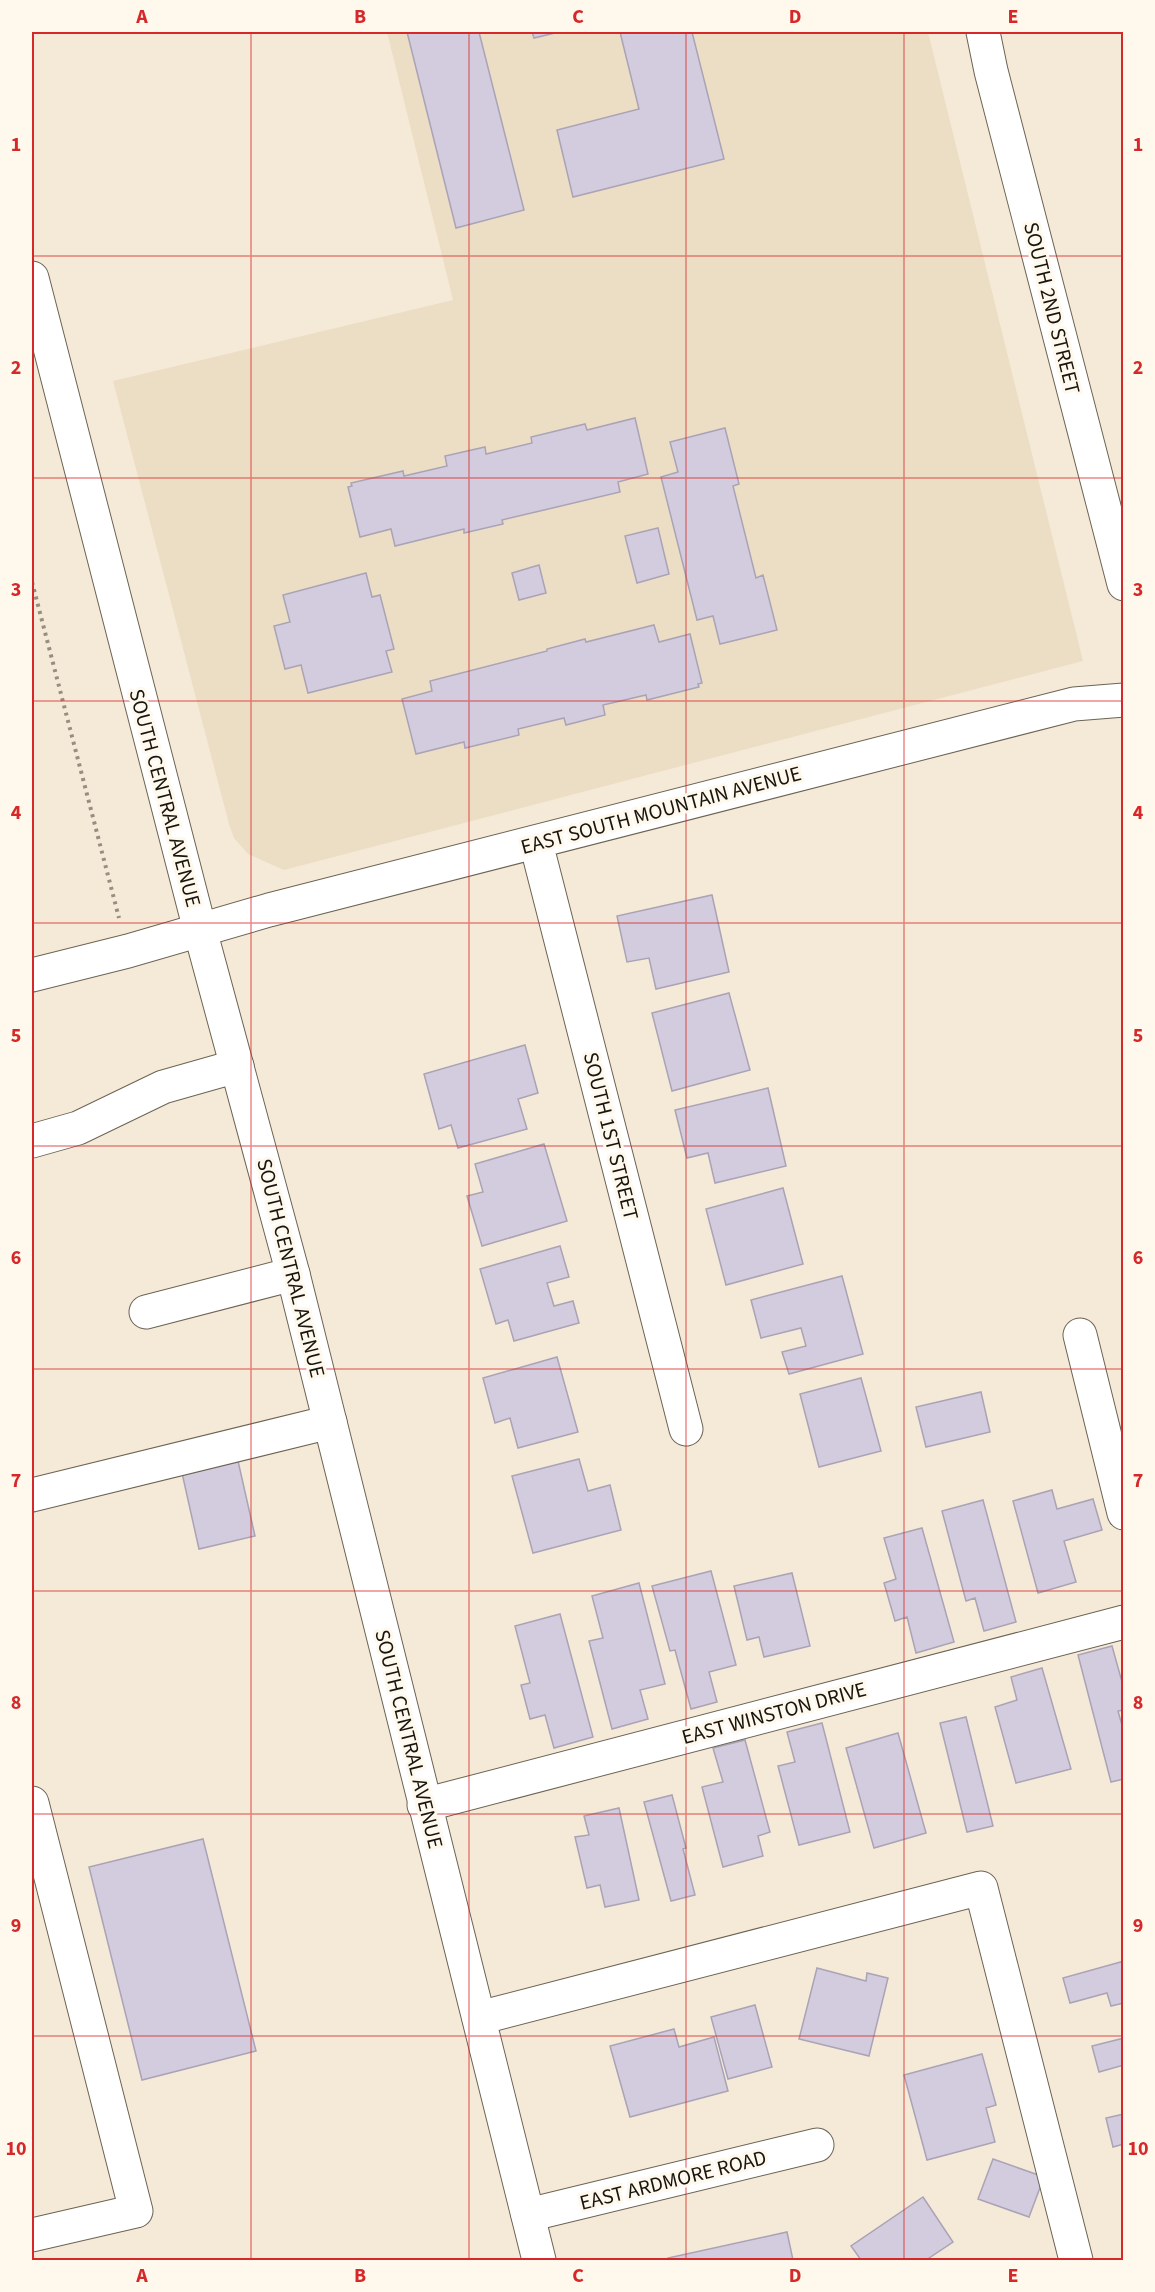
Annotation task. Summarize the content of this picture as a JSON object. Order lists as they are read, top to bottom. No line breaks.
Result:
{"streets":{"street":["SOUTH 2ND STREET","SOUTH CENTRAL AVENUE","EAST SOUTH MOUNTAIN AVENUE","SOUTH 1ST STREET","EAST WINSTON DRIVE","EAST ARDMORE ROAD"]},"crossings":[["SOUTH CENTRAL AVENUE","EAST SOUTH MOUNTAIN AVENUE"],["SOUTH CENTRAL AVENUE","EAST WINSTON DRIVE"],["SOUTH CENTRAL AVENUE","EAST ARDMORE ROAD"],["EAST SOUTH MOUNTAIN AVENUE","SOUTH 1ST STREET"]],"grid":{"columns":["A","B","C","D","E"],"rows":["1","2","3","4","5","6","7","8","9","10"]}}
